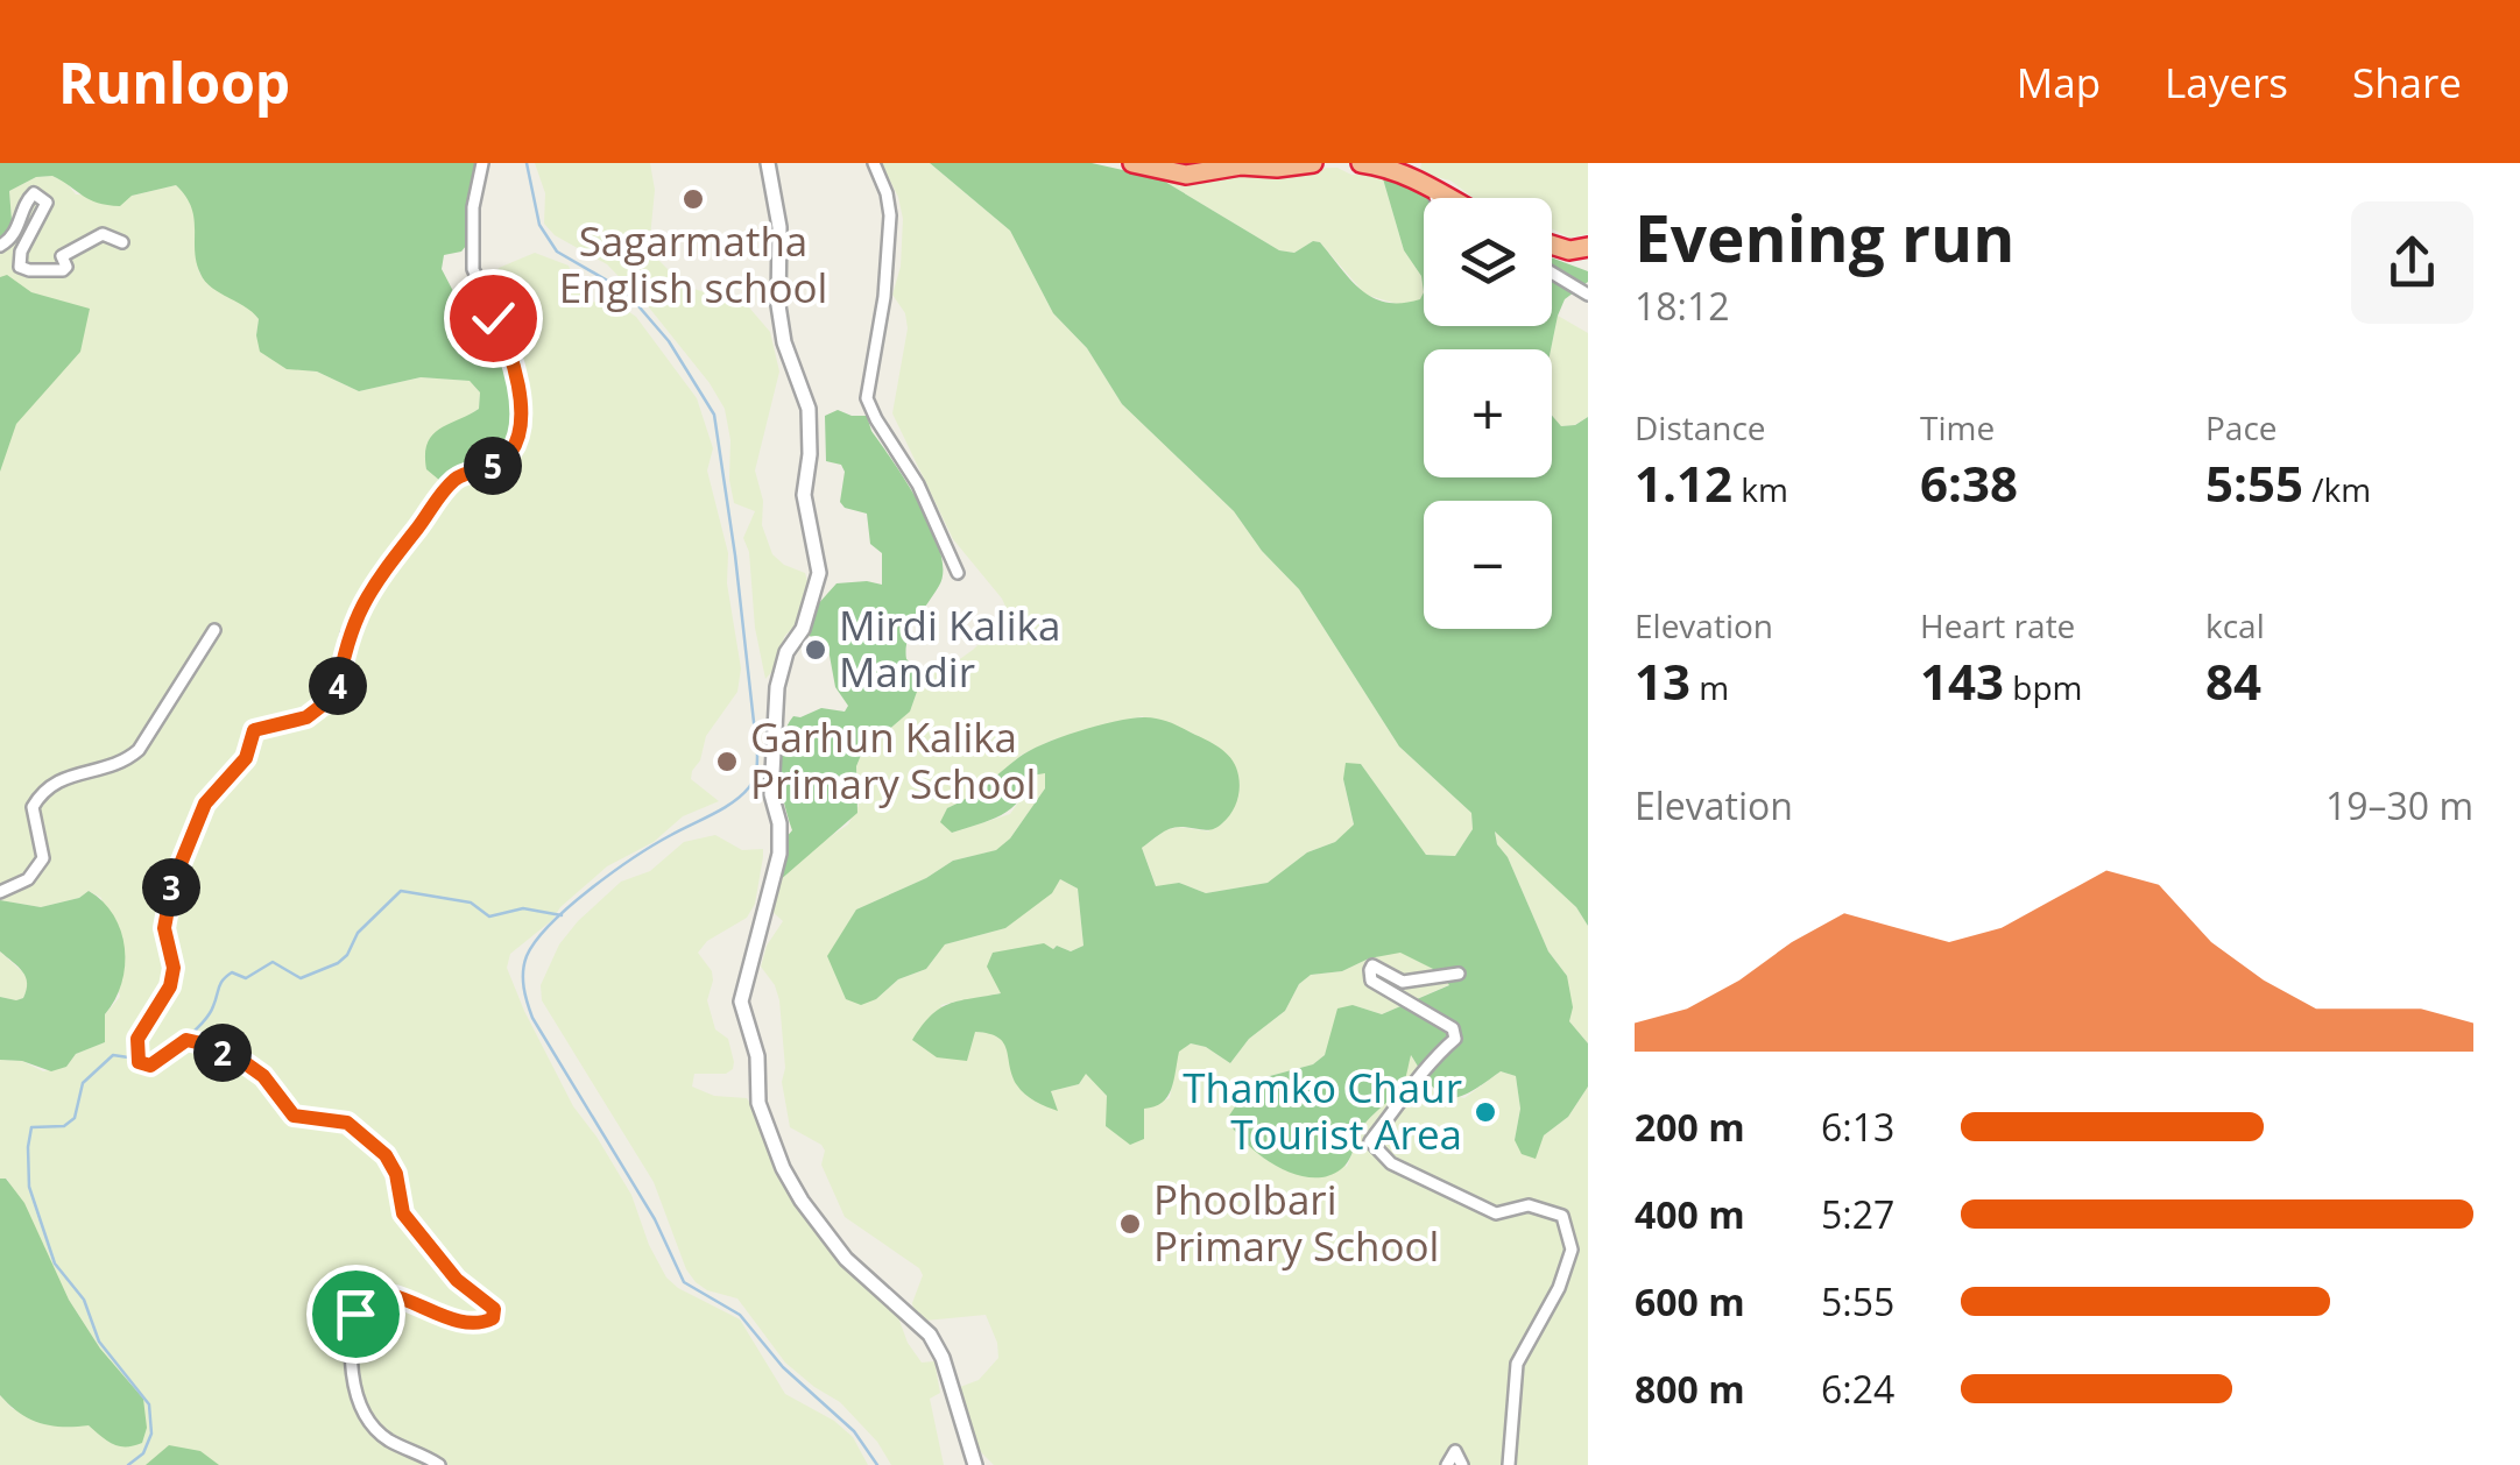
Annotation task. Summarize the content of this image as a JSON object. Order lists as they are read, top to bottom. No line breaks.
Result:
{"places":["Sagarmatha English school","Mirdi Kalika Mandir","Garhun Kalika Primary School","Thamko Chaur Tourist Area","Phoolbari Primary School"],"page":{"header":"Runloop","nav":["Map","Layers","Share"],"heading":["Evening run","18:12"],"map_buttons":["+","−"],"stats":[["Distance","1.12 km"],["Time","6:38"],["Pace","5:55 /km"],["Elevation","13 m"],["Heart rate","143 bpm"],["kcal","84"]],"pins":["5","4","3","2"],"chart":["Elevation","19–30 m"],"list":[{"name":"200 m","note":"6:13"},{"name":"400 m","note":"5:27"},{"name":"600 m","note":"5:55"},{"name":"800 m","note":"6:24"}]}}
